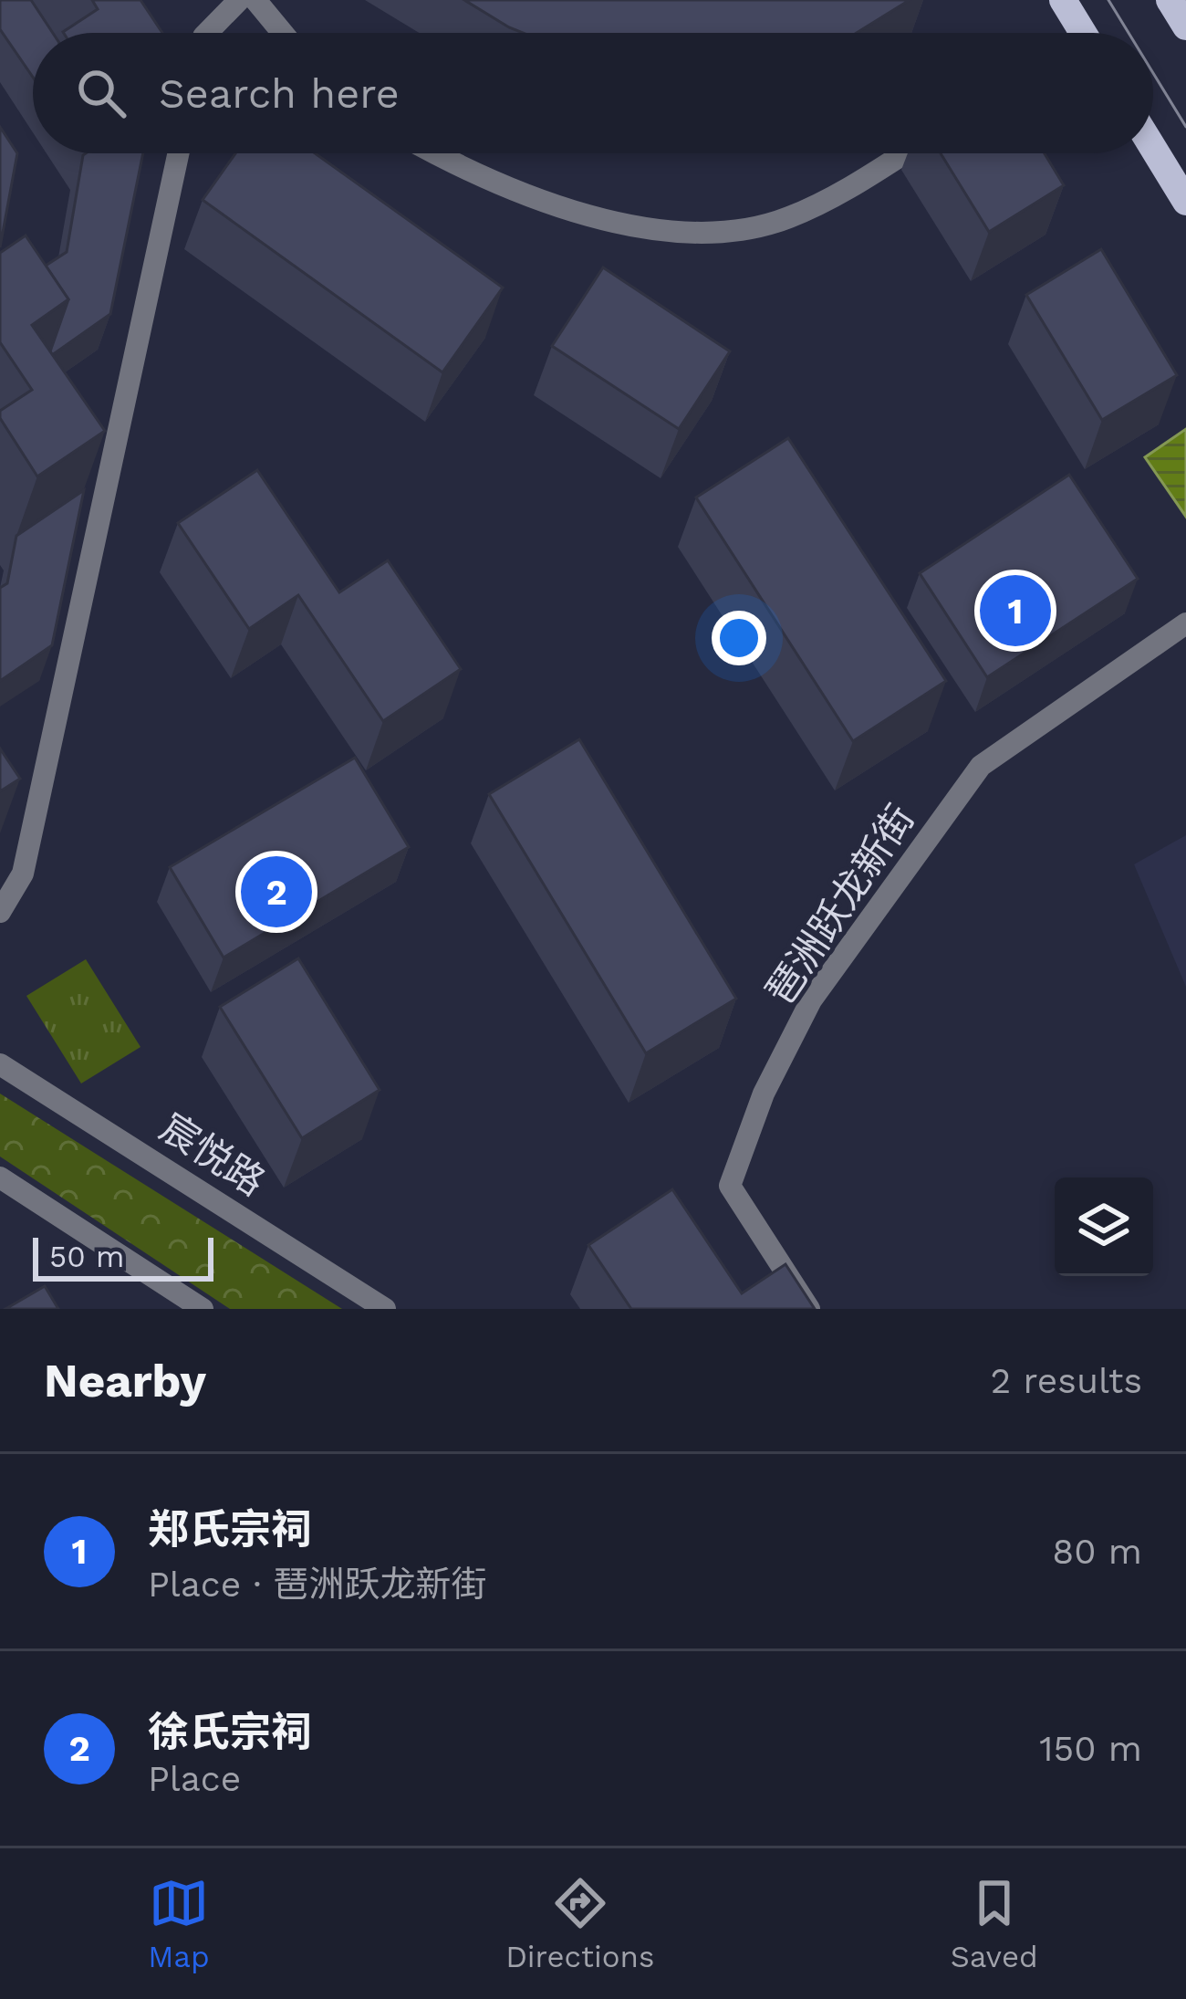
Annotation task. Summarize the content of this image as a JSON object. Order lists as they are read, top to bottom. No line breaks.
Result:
{"streets":{"street":["琶洲跃龙新街","宸悦路"]},"scale_bar":"50 m","page":{"search":"Search here","pins":["1","2"],"scale":"50 m","heading":["Nearby","2 results"],"list":[{"mark":"1","name":"郑氏宗祠","note":"Place · 琶洲跃龙新街","value":"80 m"},{"mark":"2","name":"徐氏宗祠","note":"Place","value":"150 m"}],"nav":["Map","Directions","Saved"]}}
